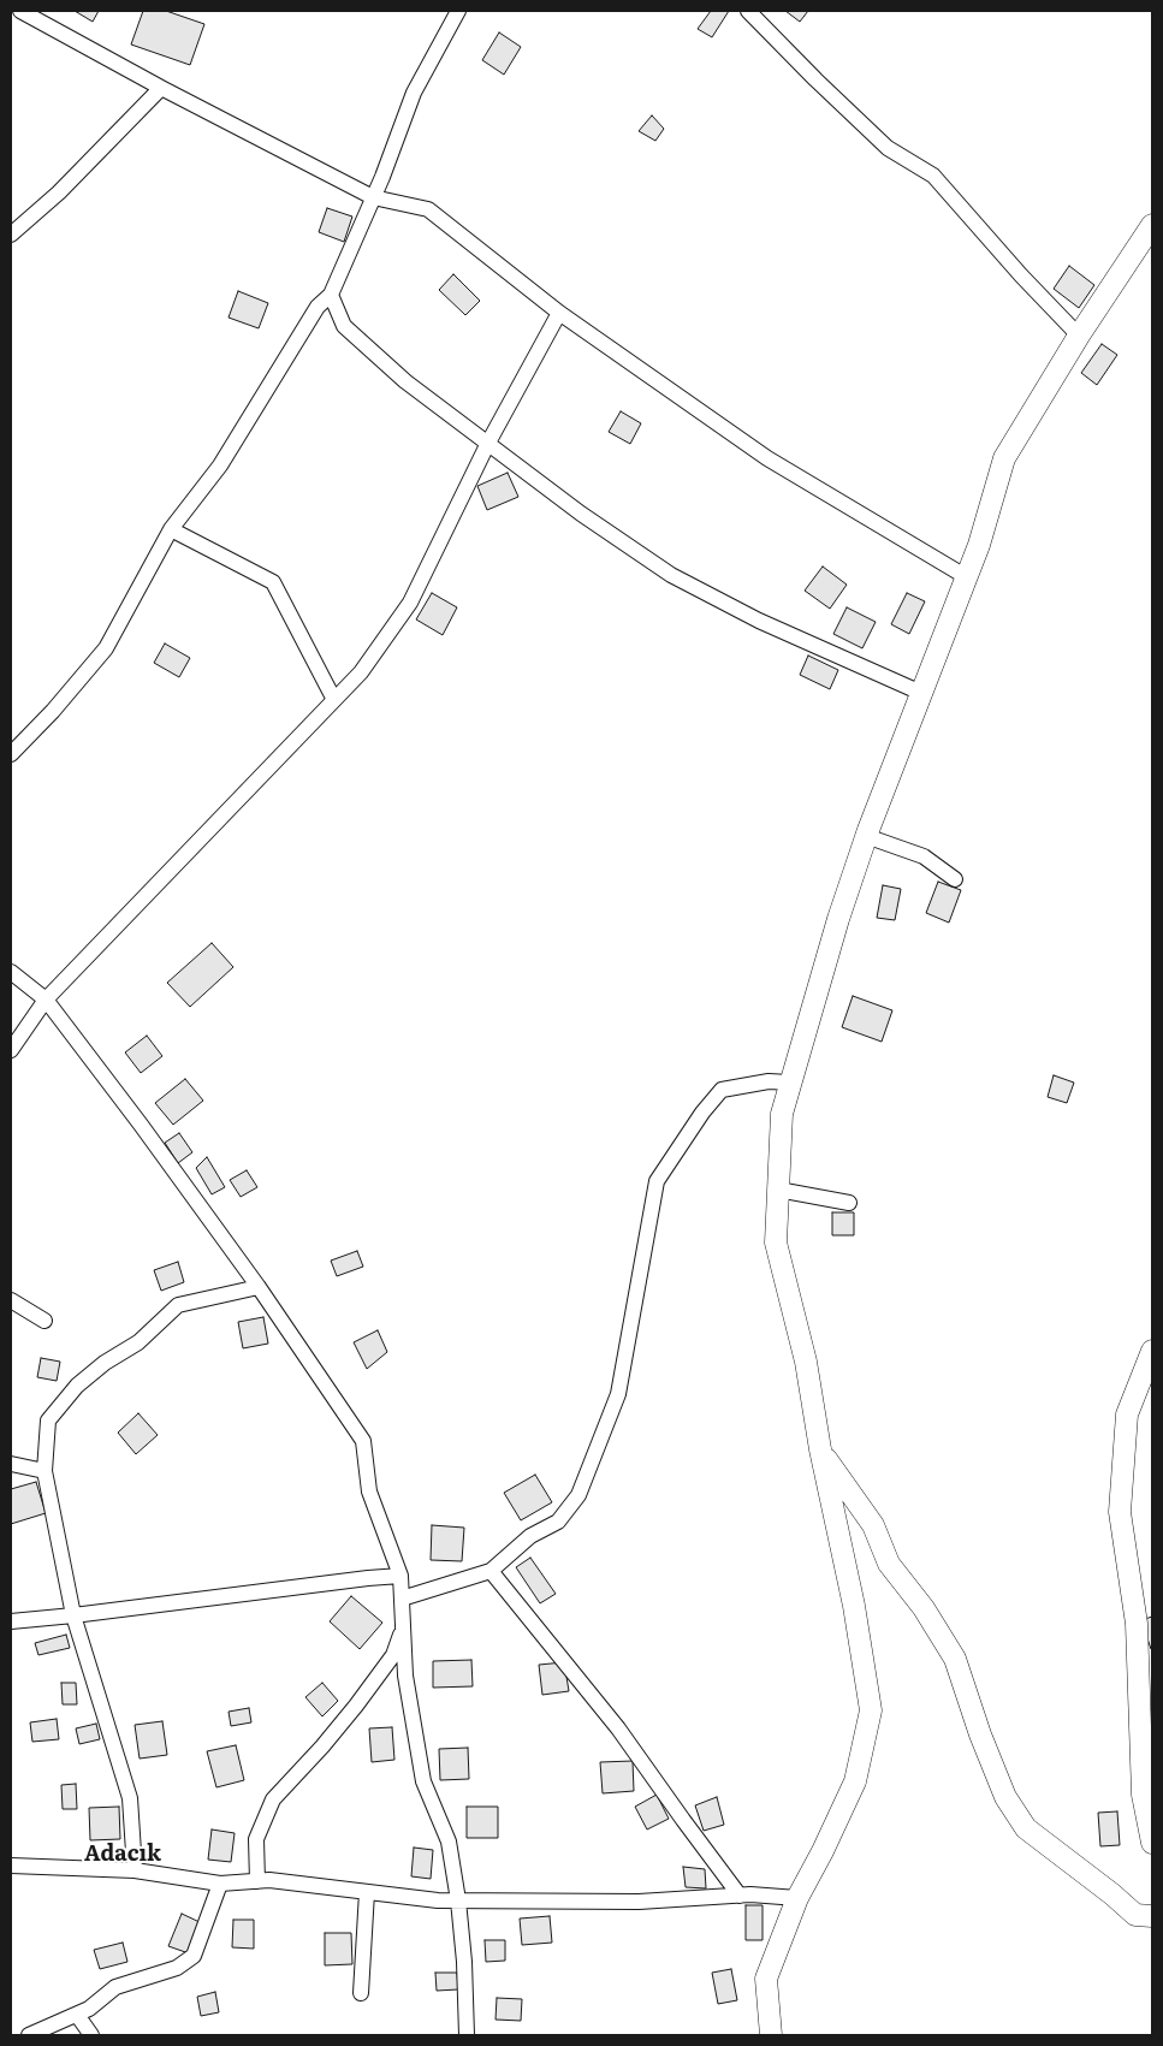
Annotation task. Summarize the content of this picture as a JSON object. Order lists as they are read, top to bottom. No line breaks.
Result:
{"districts":["Adacık"]}
